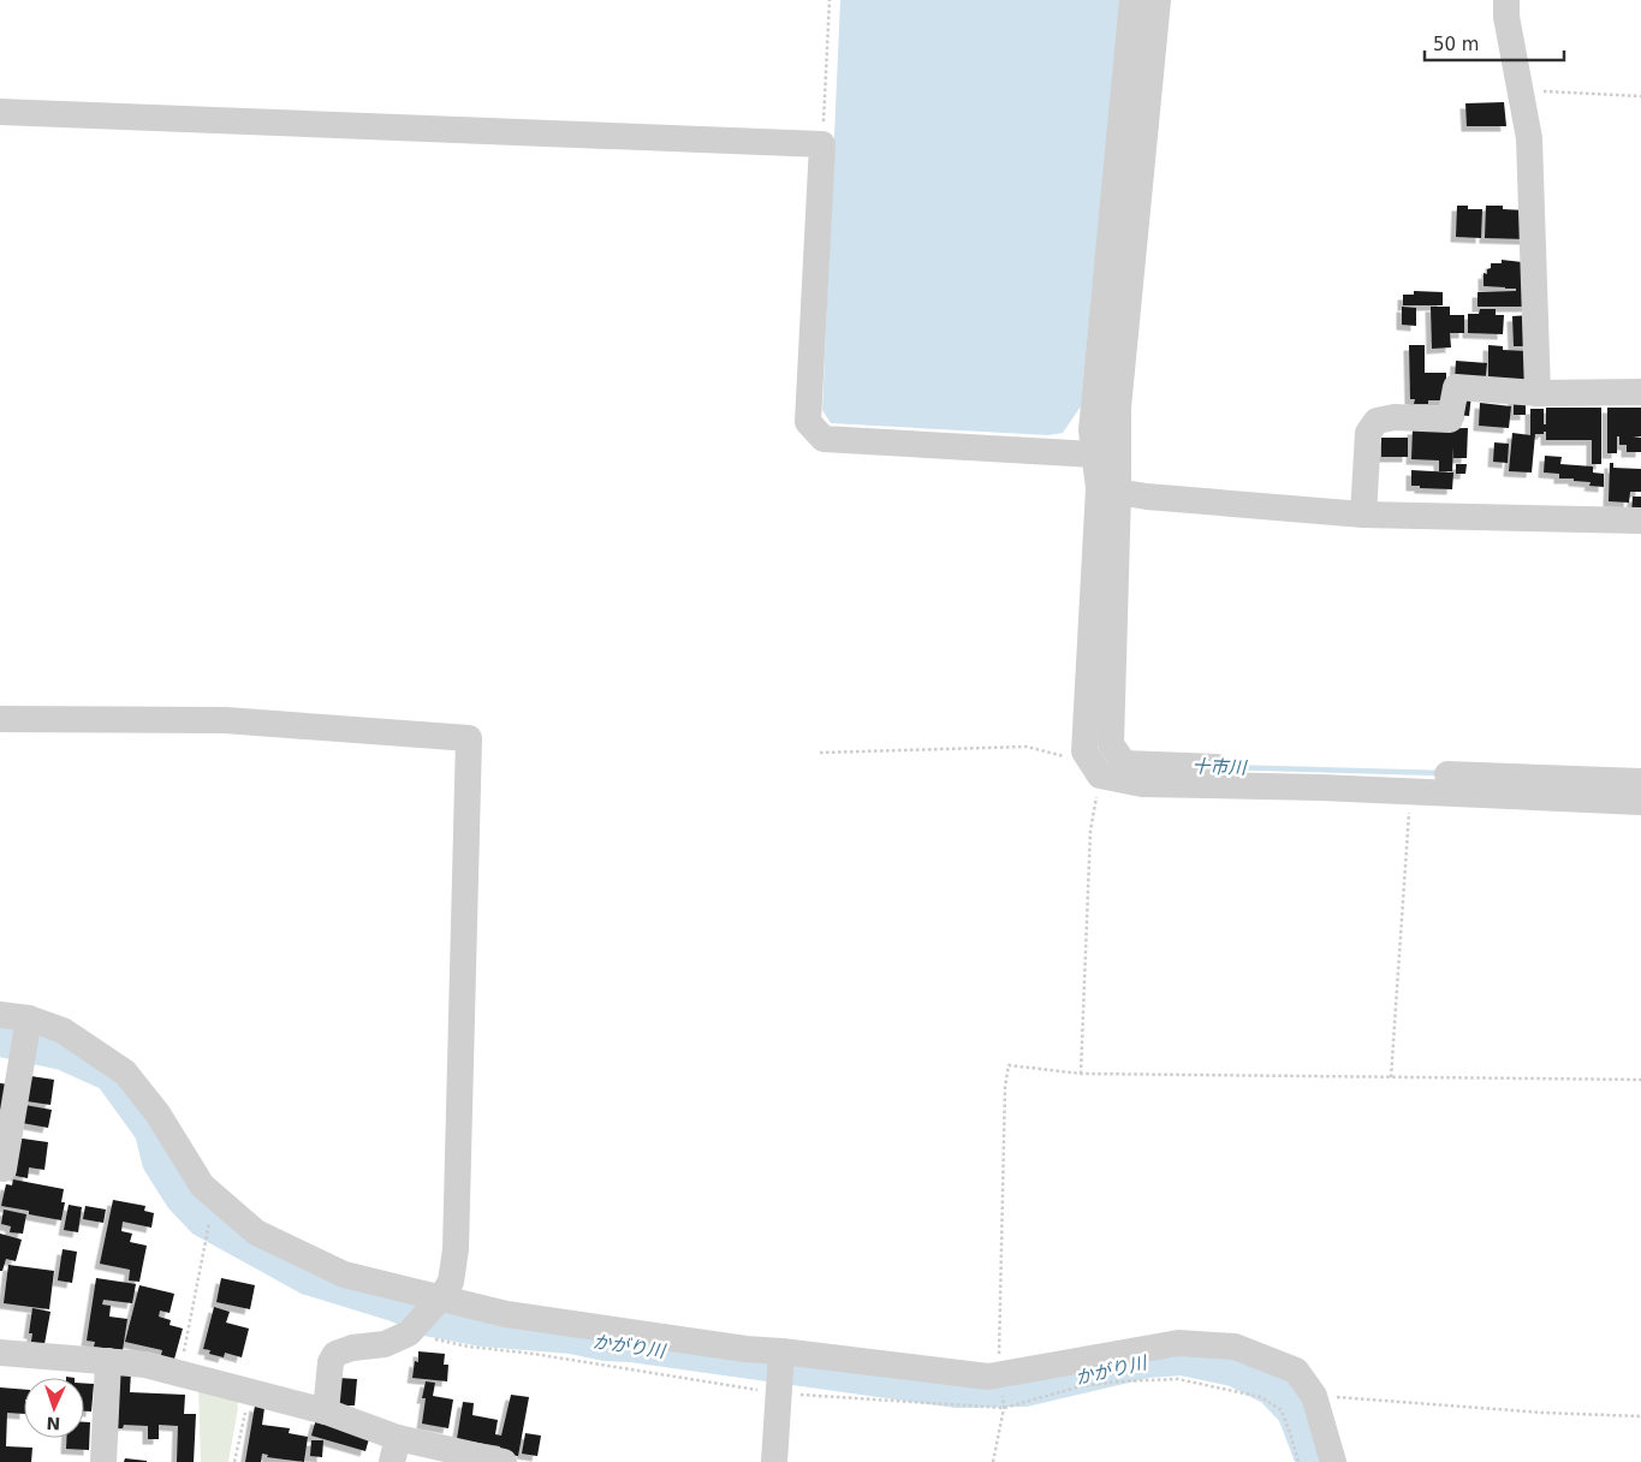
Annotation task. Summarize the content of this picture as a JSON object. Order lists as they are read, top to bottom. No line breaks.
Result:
{"water":["十市川","かがり川"],"scale_bar":"50 m","north":"bottom"}
